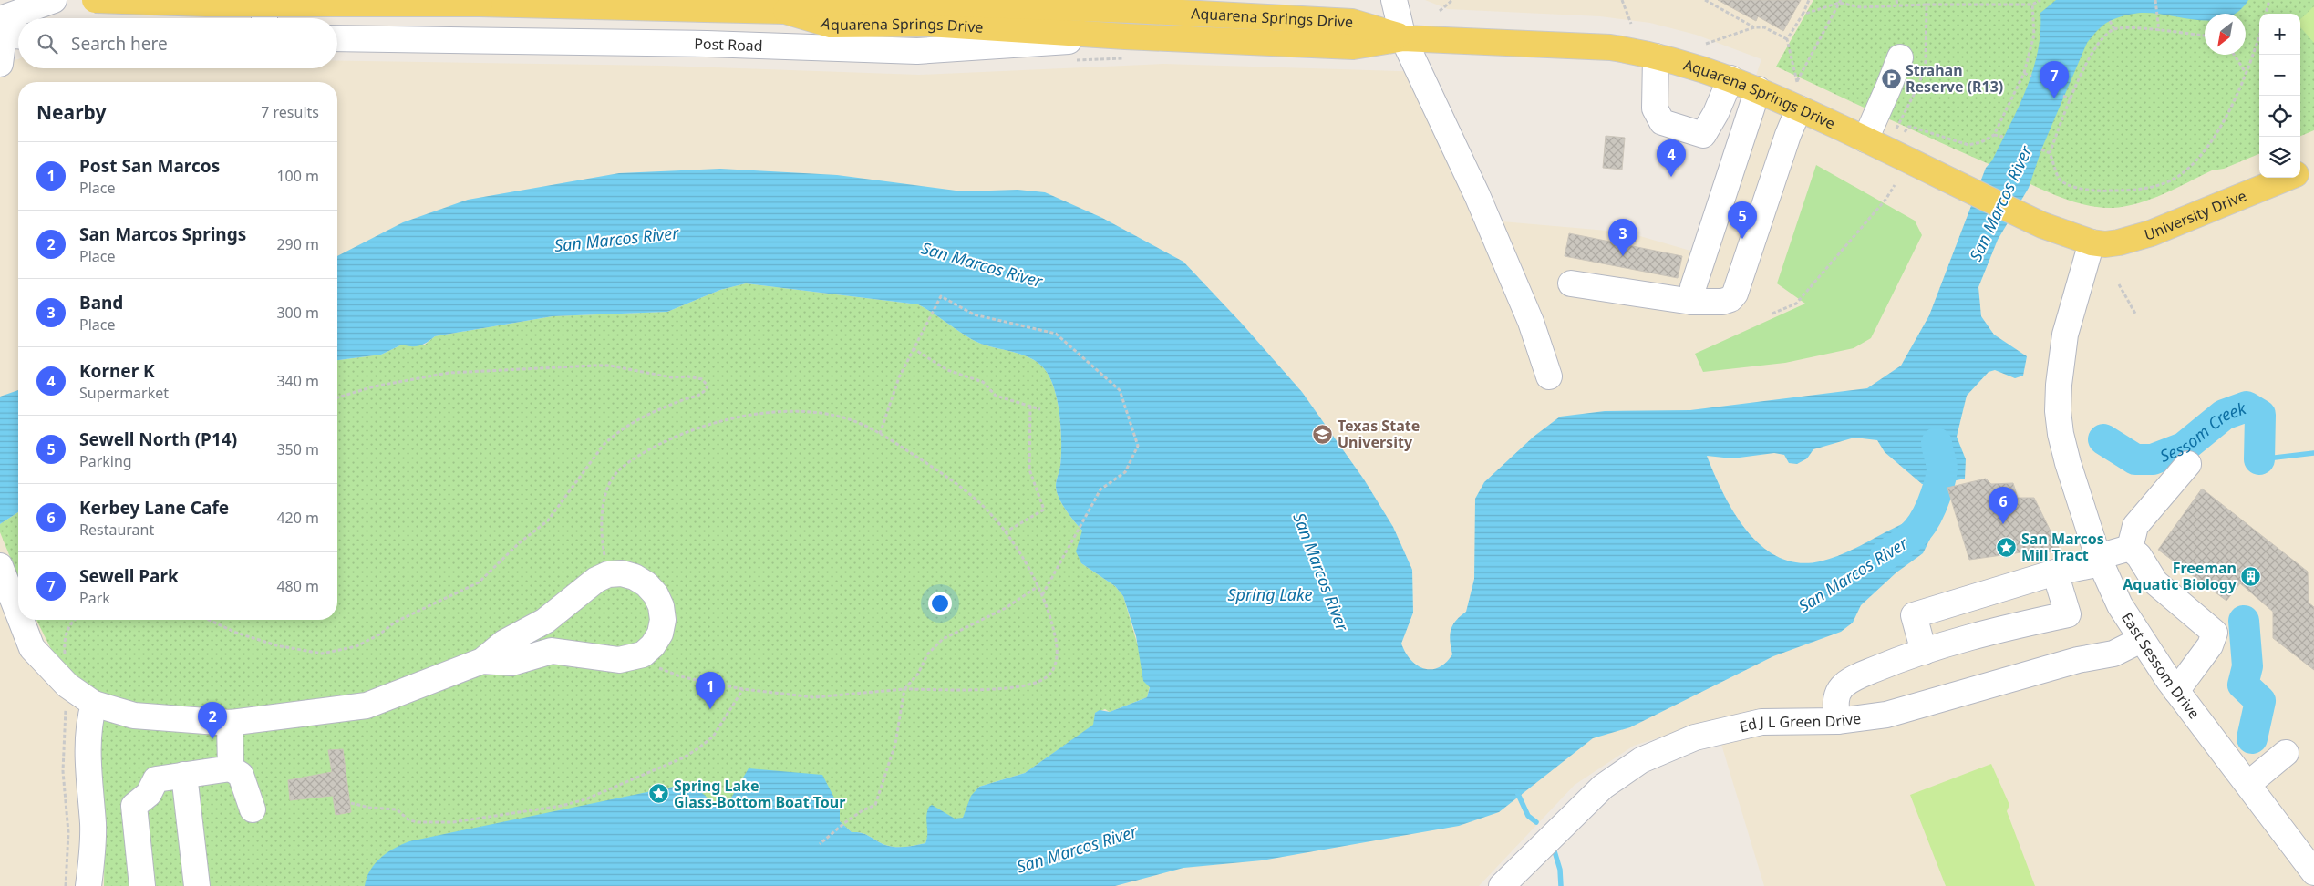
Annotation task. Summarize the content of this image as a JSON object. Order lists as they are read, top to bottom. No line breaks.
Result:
{"streets":{"main road":["Aquarena Springs Drive","University Drive"],"street":["Post Road","East Sessom Drive","Ed J L Green Drive"]},"crossings":[["Aquarena Springs Drive","Post Road"],["Aquarena Springs Drive","University Drive"],["Aquarena Springs Drive","East Sessom Drive"],["University Drive","East Sessom Drive"],["East Sessom Drive","Ed J L Green Drive"]],"water":["San Marcos River","Sessom Creek","Spring Lake"],"places":{"parking":["Strahan Reserve (R13)"],"school or university":["Texas State University"],"place":["San Marcos Mill Tract","Spring Lake Glass-Bottom Boat Tour"],"building":["Freeman Aquatic Biology"]},"north":"bottom left","page":{"map_buttons":["+","−"],"search":"Search here","pins":["7","4","5","3","6","1","2"],"heading":["Nearby","7 results"],"list":[{"mark":"1","name":"Post San Marcos","note":"Place","value":"100 m"},{"mark":"2","name":"San Marcos Springs","note":"Place","value":"290 m"},{"mark":"3","name":"Band","note":"Place","value":"300 m"},{"mark":"4","name":"Korner K","note":"Supermarket","value":"340 m"},{"mark":"5","name":"Sewell North (P14)","note":"Parking","value":"350 m"},{"mark":"6","name":"Kerbey Lane Cafe","note":"Restaurant","value":"420 m"},{"mark":"7","name":"Sewell Park","note":"Park","value":"480 m"}]}}
